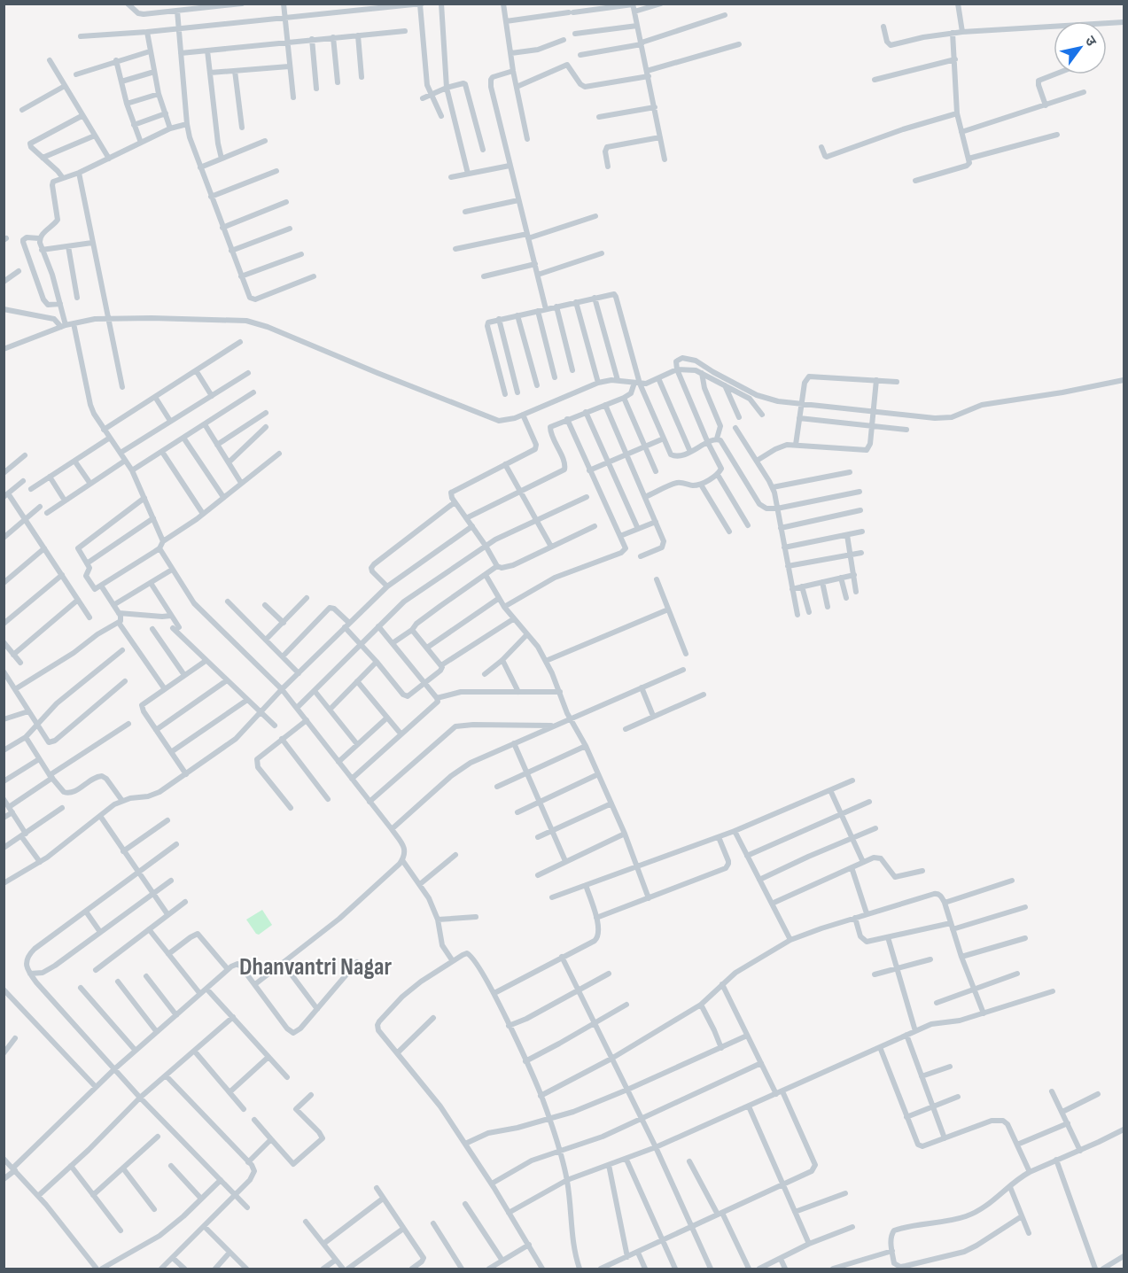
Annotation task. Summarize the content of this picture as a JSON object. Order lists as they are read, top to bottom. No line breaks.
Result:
{"districts":["Dhanvantri Nagar"],"north":"top right"}
